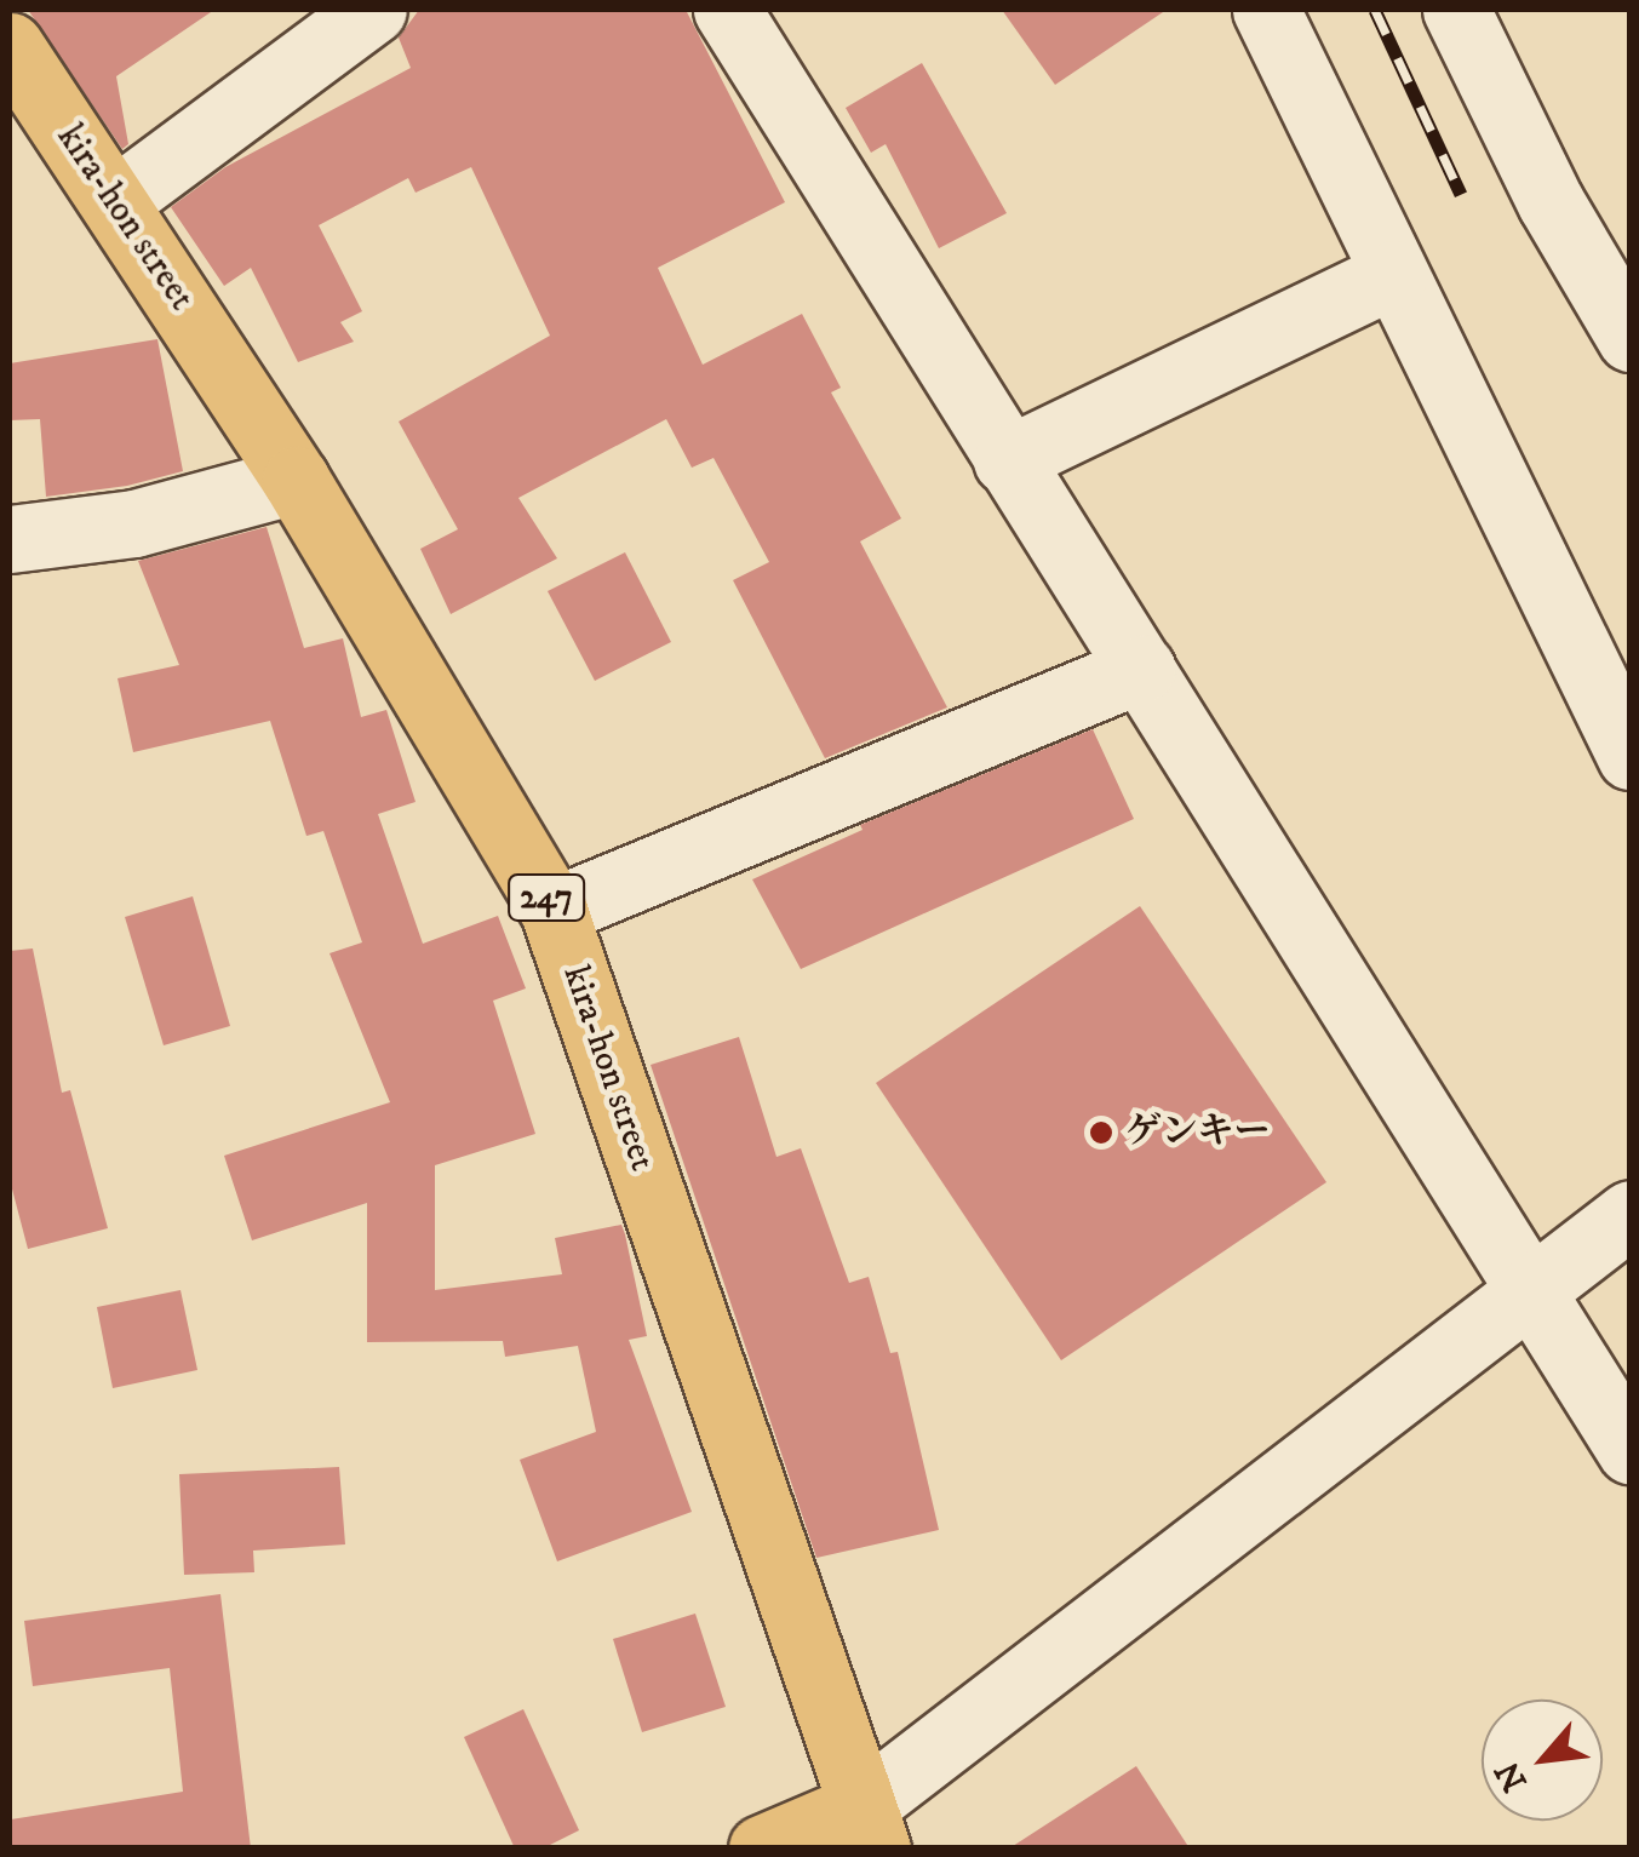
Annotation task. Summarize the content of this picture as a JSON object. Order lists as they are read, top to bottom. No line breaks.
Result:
{"streets":{"main road":["kira-hon street","247"]},"places":["ゲンキー"],"north":"bottom left"}
